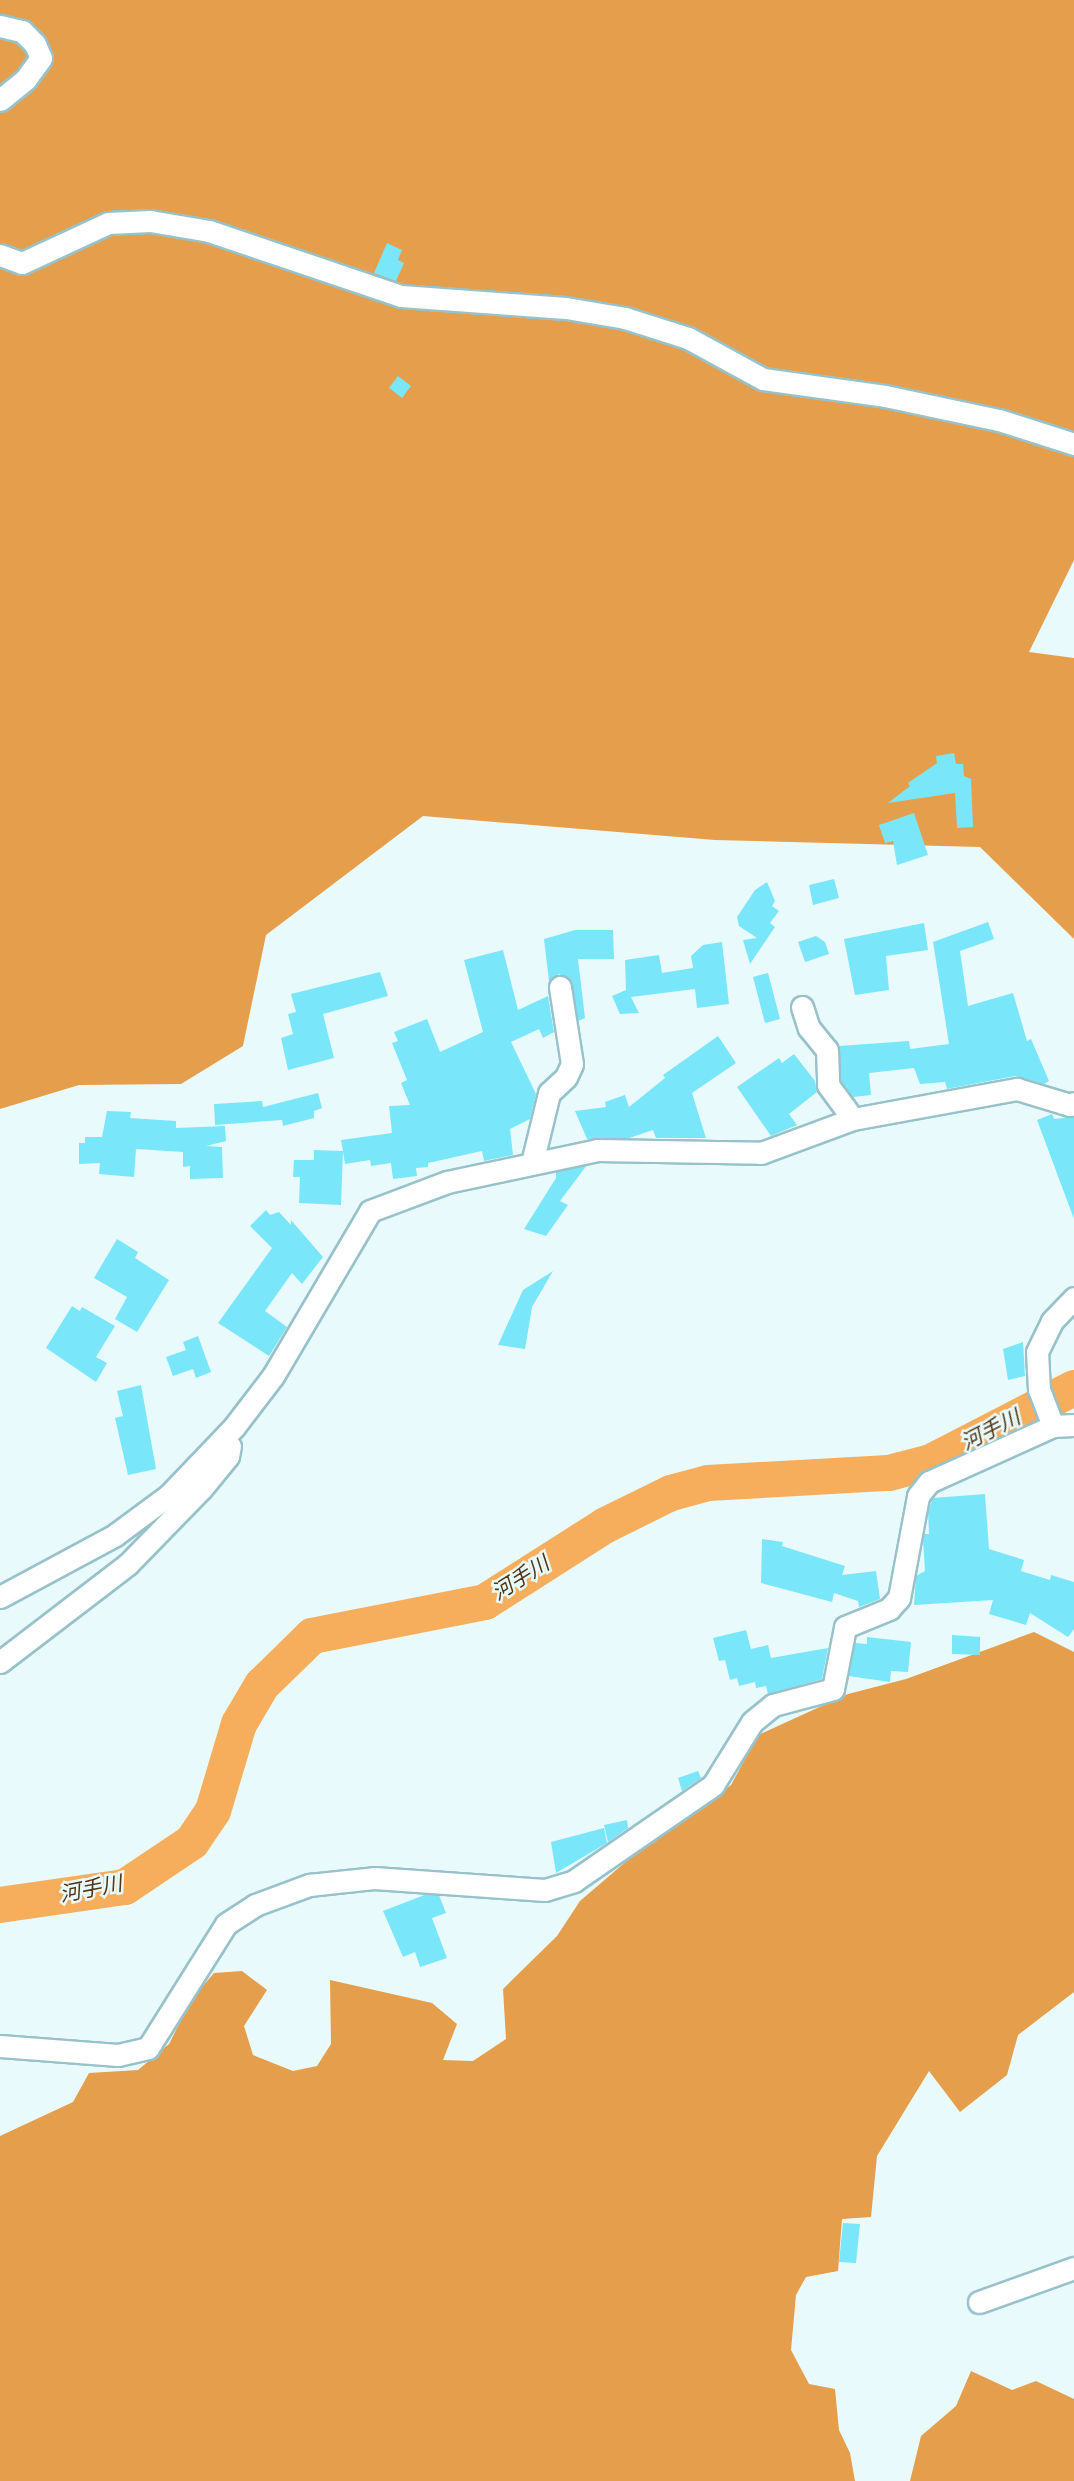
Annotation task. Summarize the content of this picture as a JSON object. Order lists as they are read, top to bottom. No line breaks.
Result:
{"water":["河手川"]}
